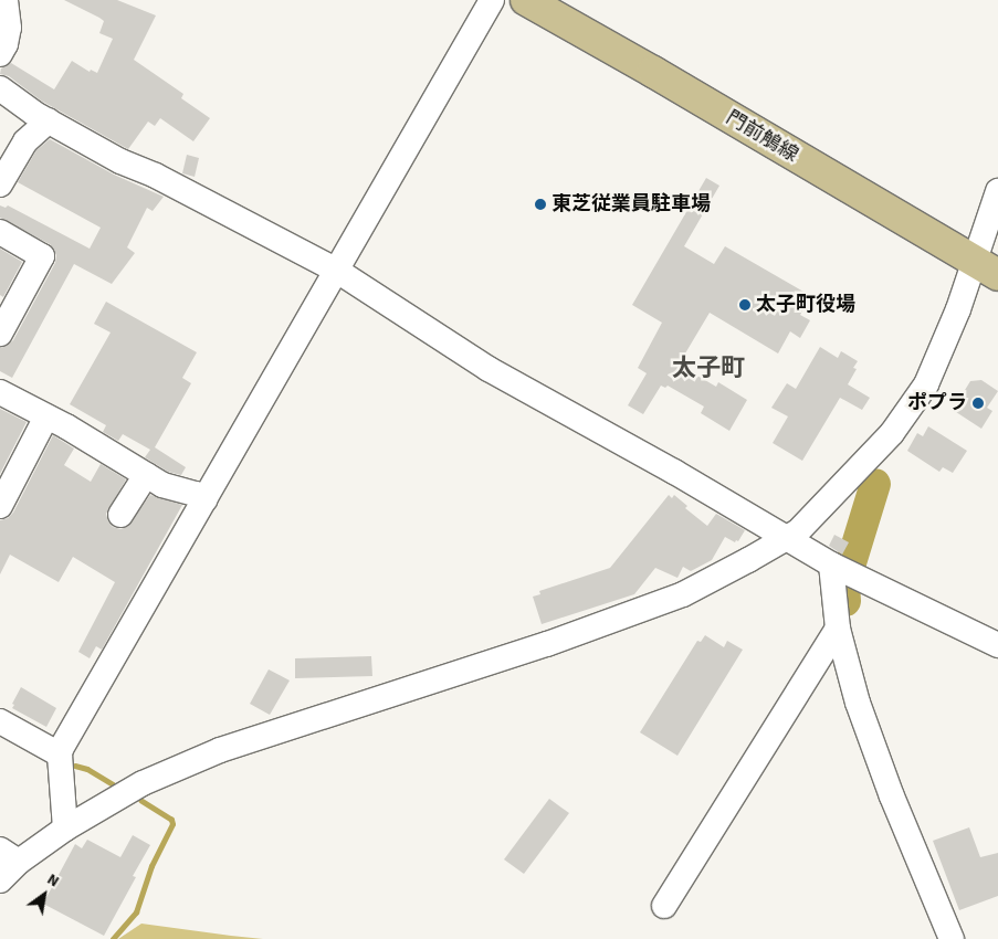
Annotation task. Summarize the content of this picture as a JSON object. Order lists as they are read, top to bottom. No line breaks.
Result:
{"streets":{"main road":["門前鵤線"]},"districts":["太子町"],"places":["東芝従業員駐車場","太子町役場","ポプラ"],"north":"top right"}
